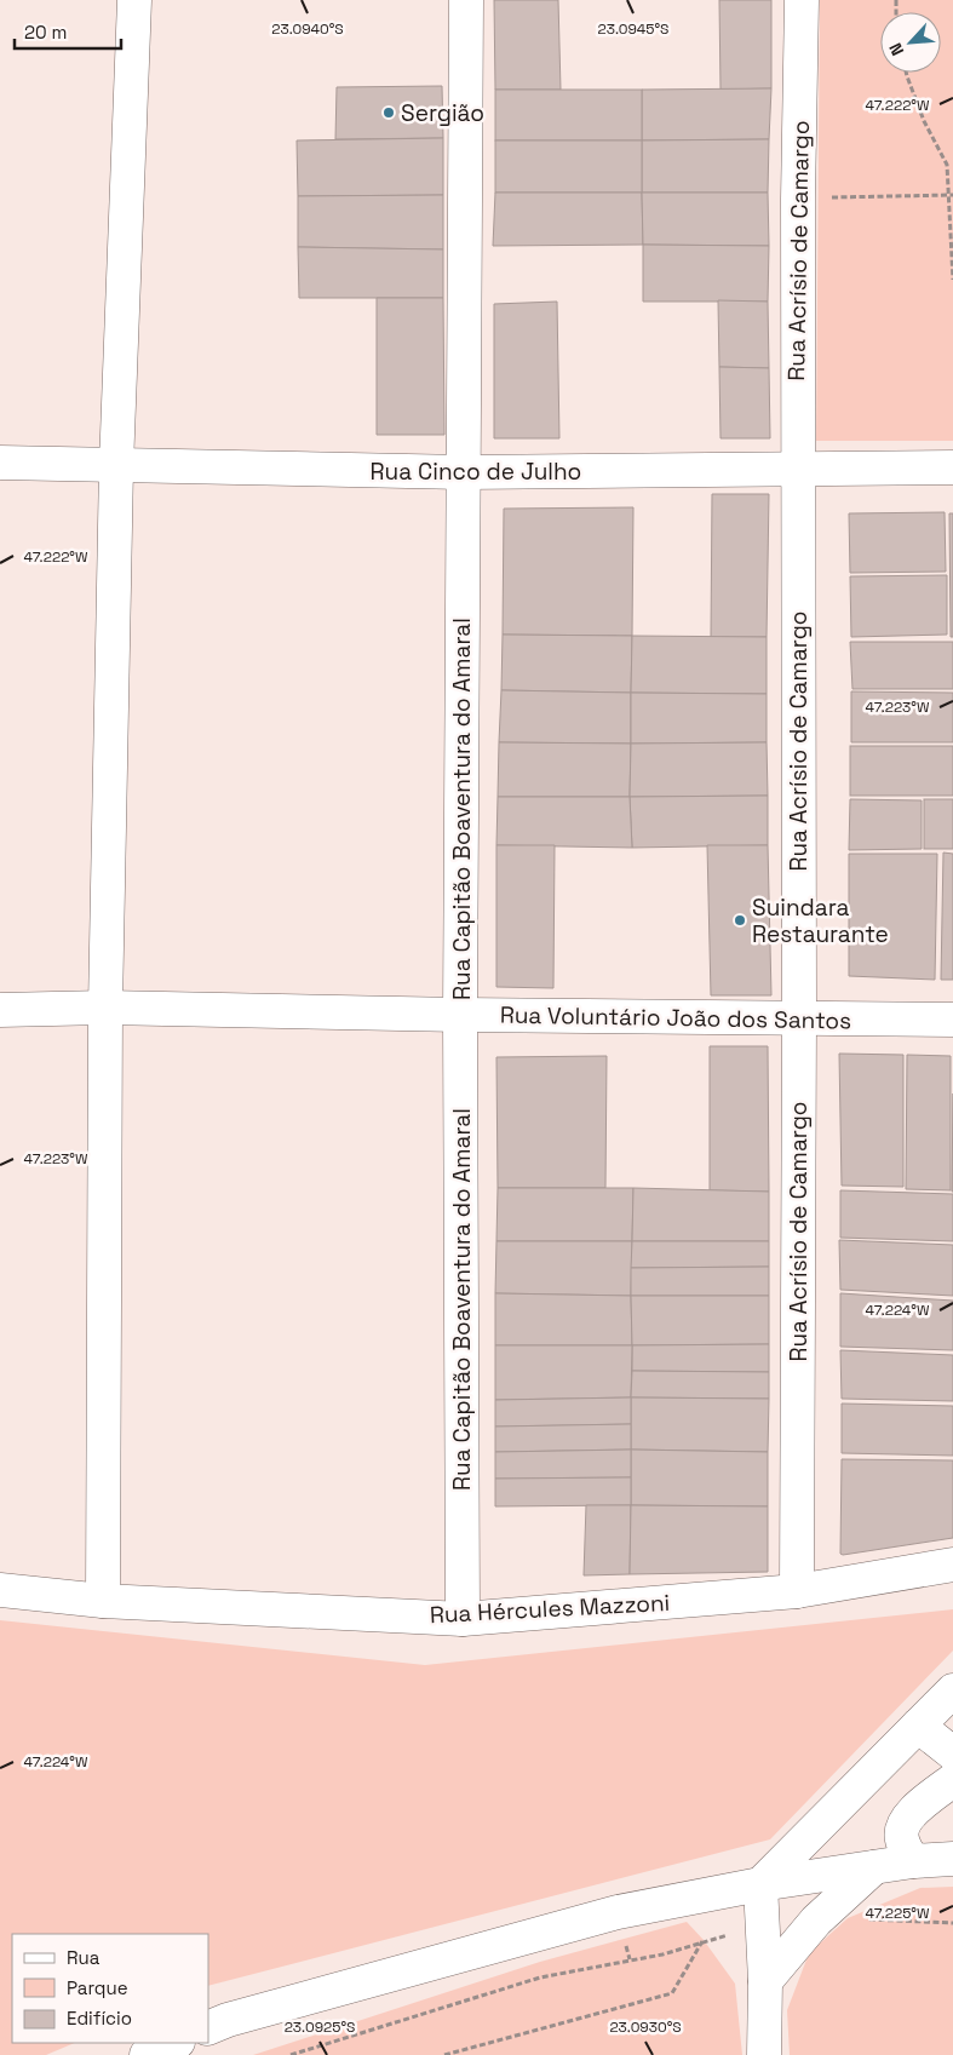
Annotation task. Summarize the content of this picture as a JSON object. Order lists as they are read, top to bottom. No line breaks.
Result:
{"streets":{"street":["Rua Acrísio de Camargo","Rua Cinco de Julho","Rua Capitão Boaventura do Amaral","Rua Voluntário João dos Santos","Rua Hércules Mazzoni"]},"crossings":[["Rua Acrísio de Camargo","Rua Cinco de Julho"],["Rua Acrísio de Camargo","Rua Voluntário João dos Santos"],["Rua Acrísio de Camargo","Rua Hércules Mazzoni"],["Rua Cinco de Julho","Rua Capitão Boaventura do Amaral"],["Rua Capitão Boaventura do Amaral","Rua Voluntário João dos Santos"],["Rua Capitão Boaventura do Amaral","Rua Hércules Mazzoni"]],"places":["Sergião","Suindara Restaurante"],"legend":["Rua","Parque","Edifício"],"scale_bar":"20 m","north":"bottom left","coordinates":["23.0940°S","23.0945°S","47.222°W","47.223°W","47.224°W","47.225°W","23.0925°S","23.0930°S"]}
